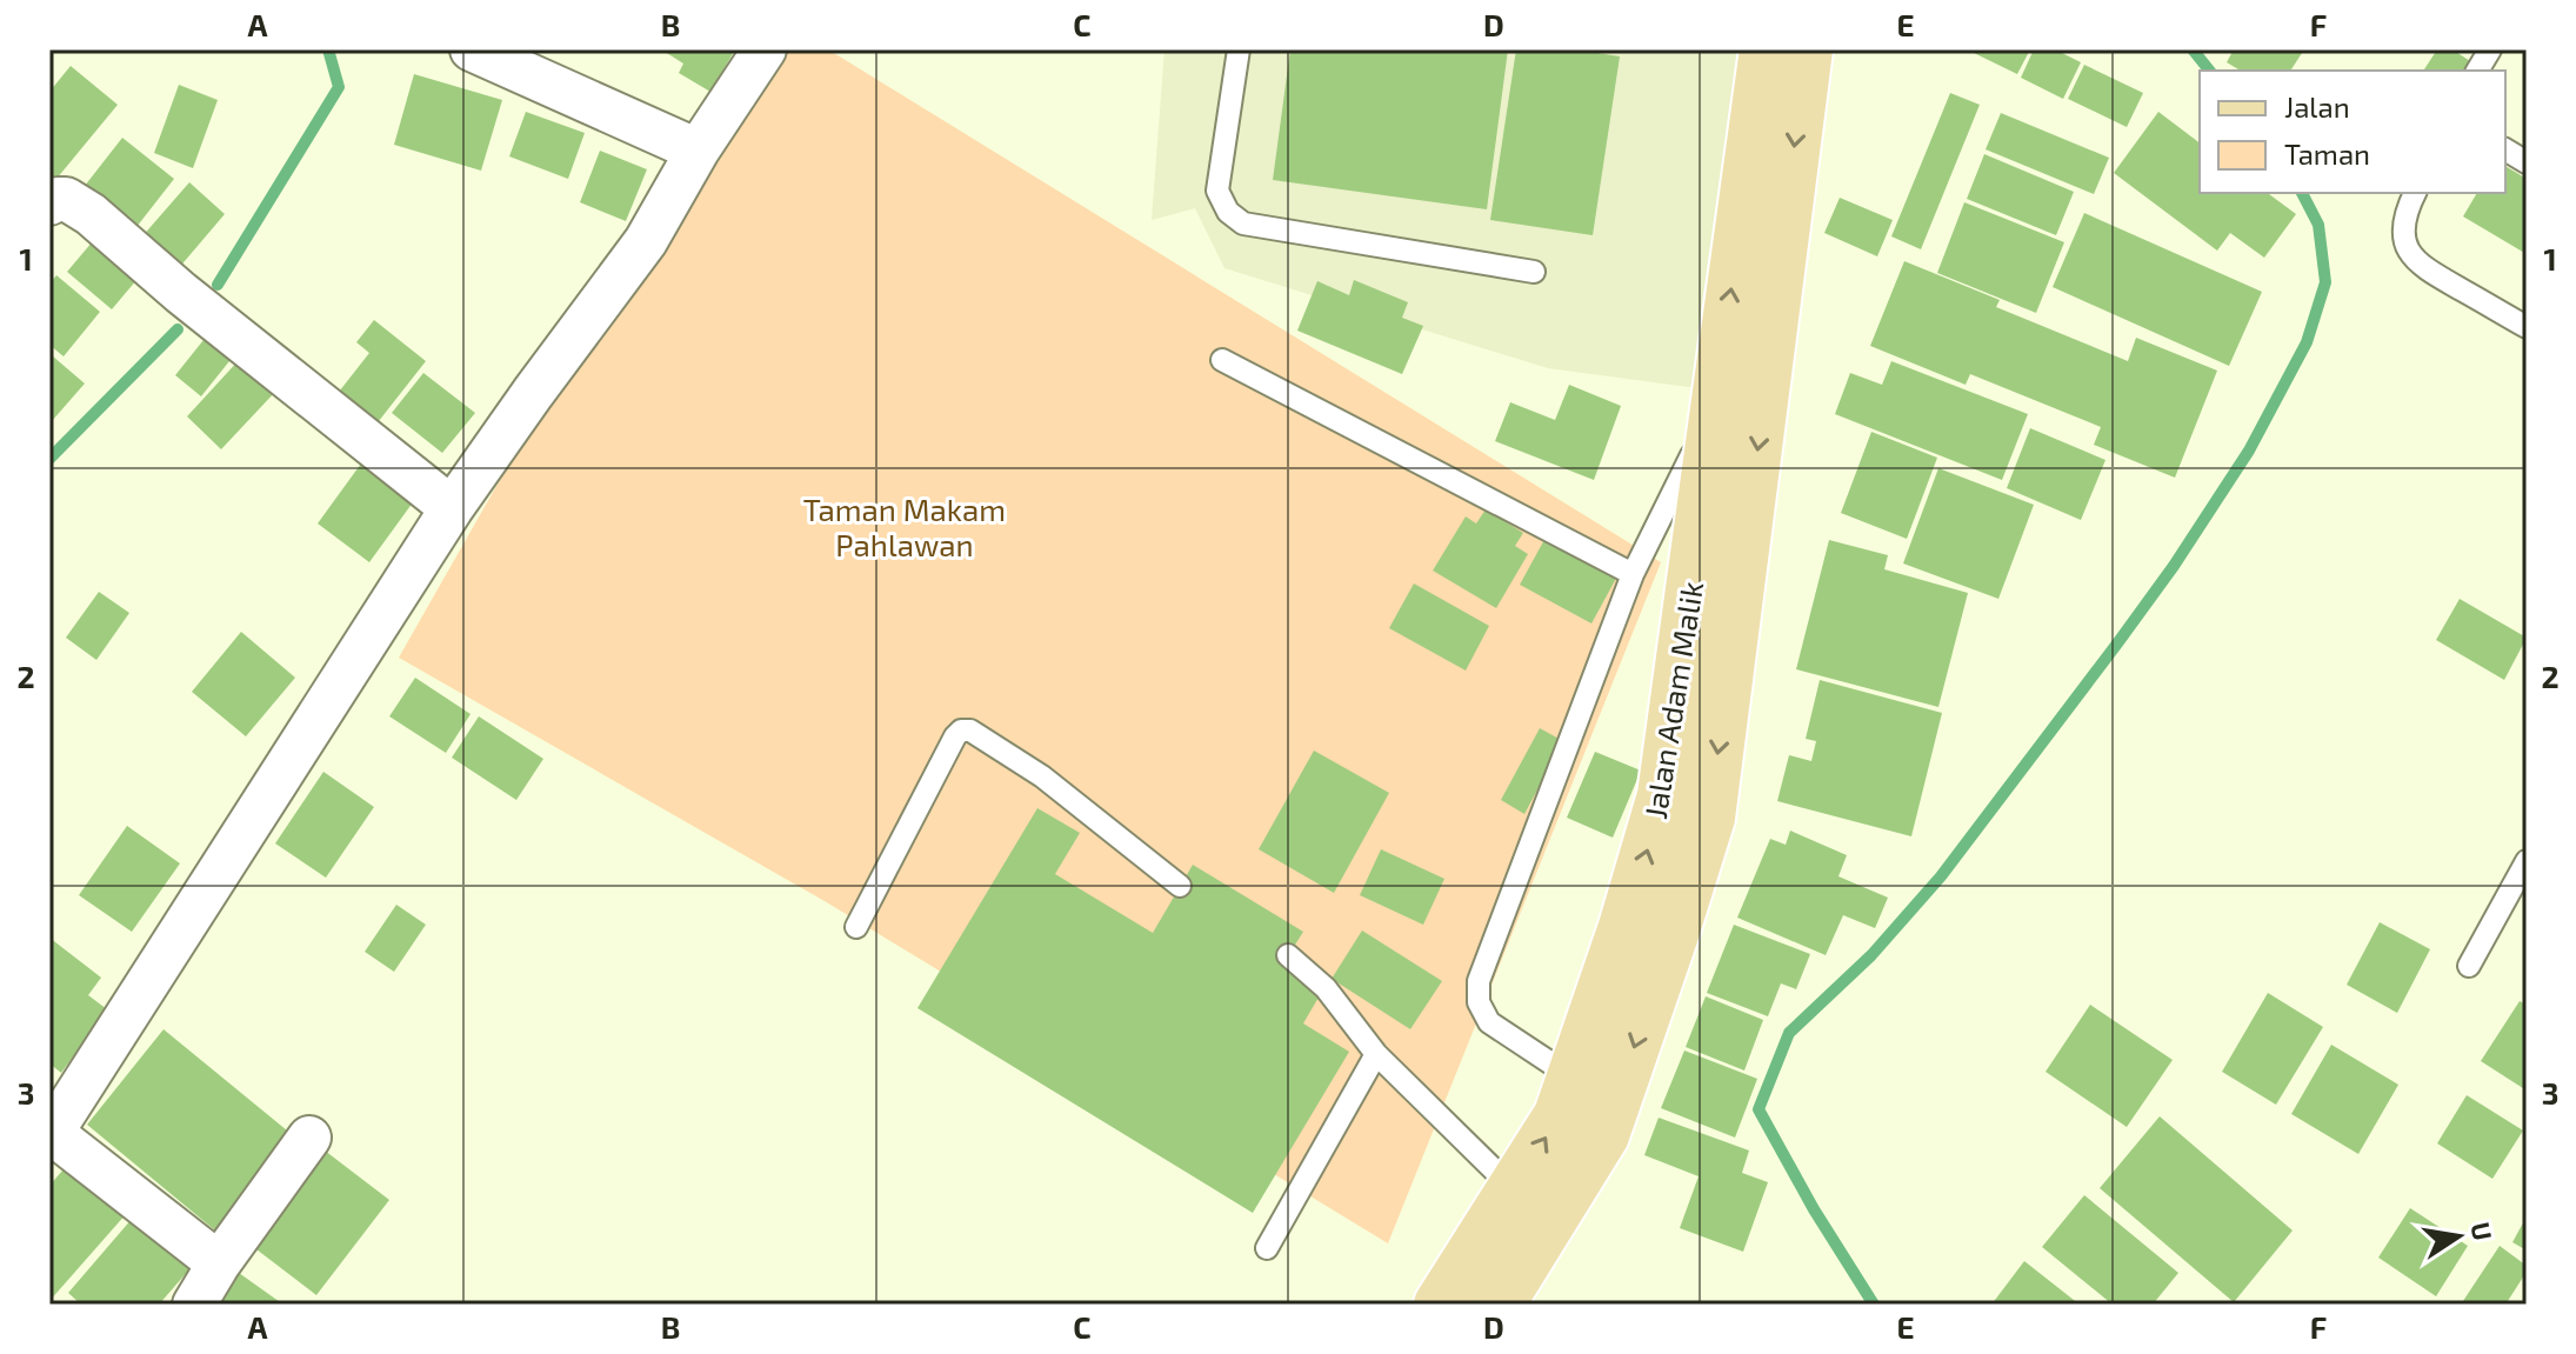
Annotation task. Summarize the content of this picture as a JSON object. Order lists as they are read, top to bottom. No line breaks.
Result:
{"streets":{"main road":["Jalan Adam Malik"]},"parks":["Taman Makam Pahlawan"],"legend":["Jalan","Taman"],"north":"right","grid":{"columns":["A","B","C","D","E","F"],"rows":["1","2","3"]}}
